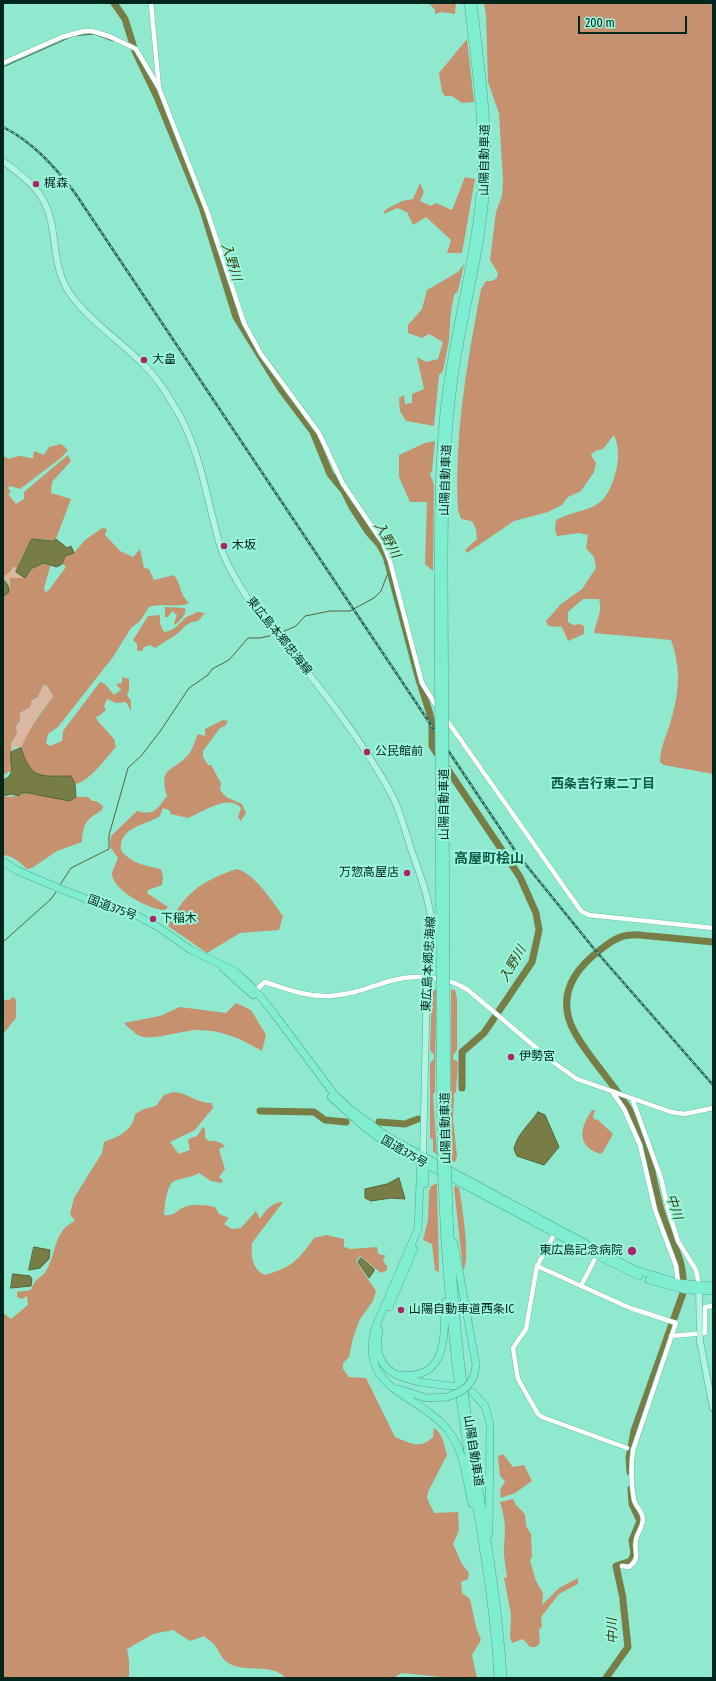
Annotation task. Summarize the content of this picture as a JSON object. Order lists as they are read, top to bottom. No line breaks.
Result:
{"streets":{"highway":["山陽自動車道","国道375号"],"main road":["東広島本郷忠海線"]},"crossings":[["東広島本郷忠海線","国道375号"]],"districts":["西条吉行東二丁目","高屋町桧山"],"water":["入野川","中川"],"places":["梶森","大畠","木坂","公民館前","万惣高屋店","下稲木","伊勢宮","東広島記念病院","山陽自動車道西条IC"],"scale_bar":"200 m"}
